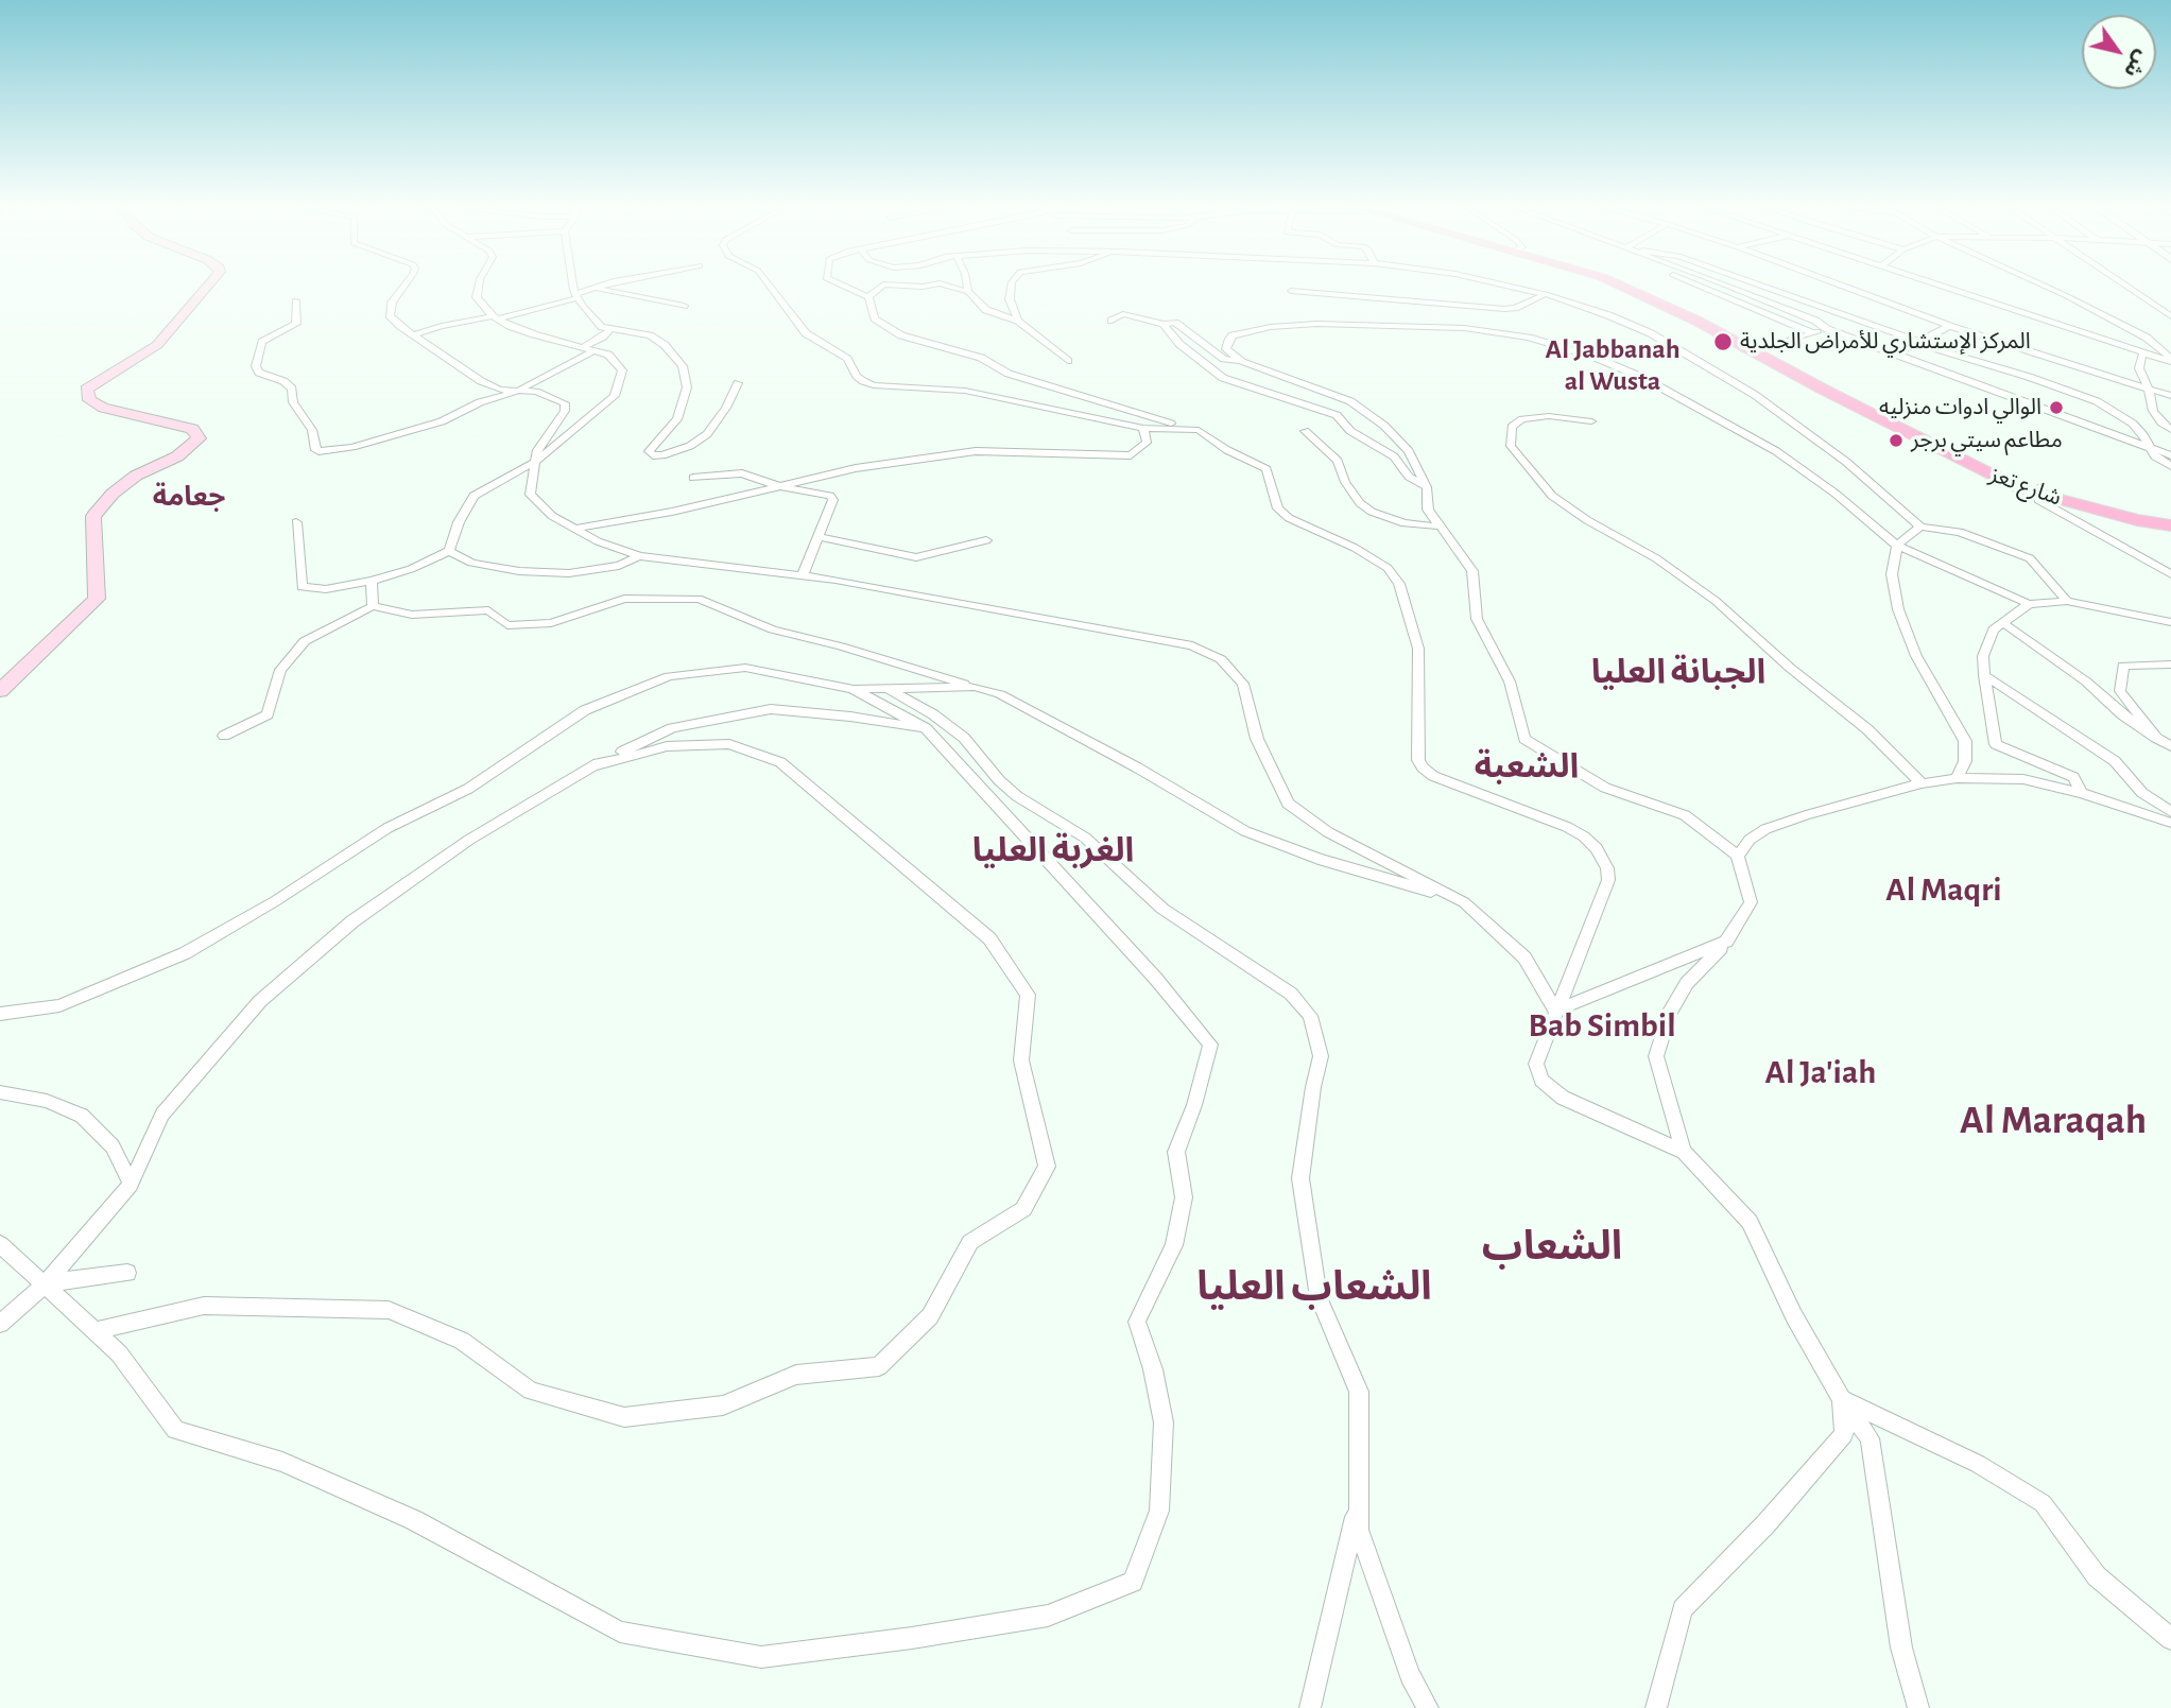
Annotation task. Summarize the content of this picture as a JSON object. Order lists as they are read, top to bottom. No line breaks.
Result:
{"streets":{"main road":["شارع تعز"]},"districts":["Al Jabbanah al Wusta","جعامة","الجبانة العليا","الشعبة","الغربة العليا","Al Maqri","Bab Simbil","Al Ja'iah","Al Maraqah","الشعاب","الشعاب العليا"],"places":["المركز الإستشاري للأمراض الجلدية","الوالي ادوات منزليه","مطاعم سيتي برجر"],"north":"bottom right"}
